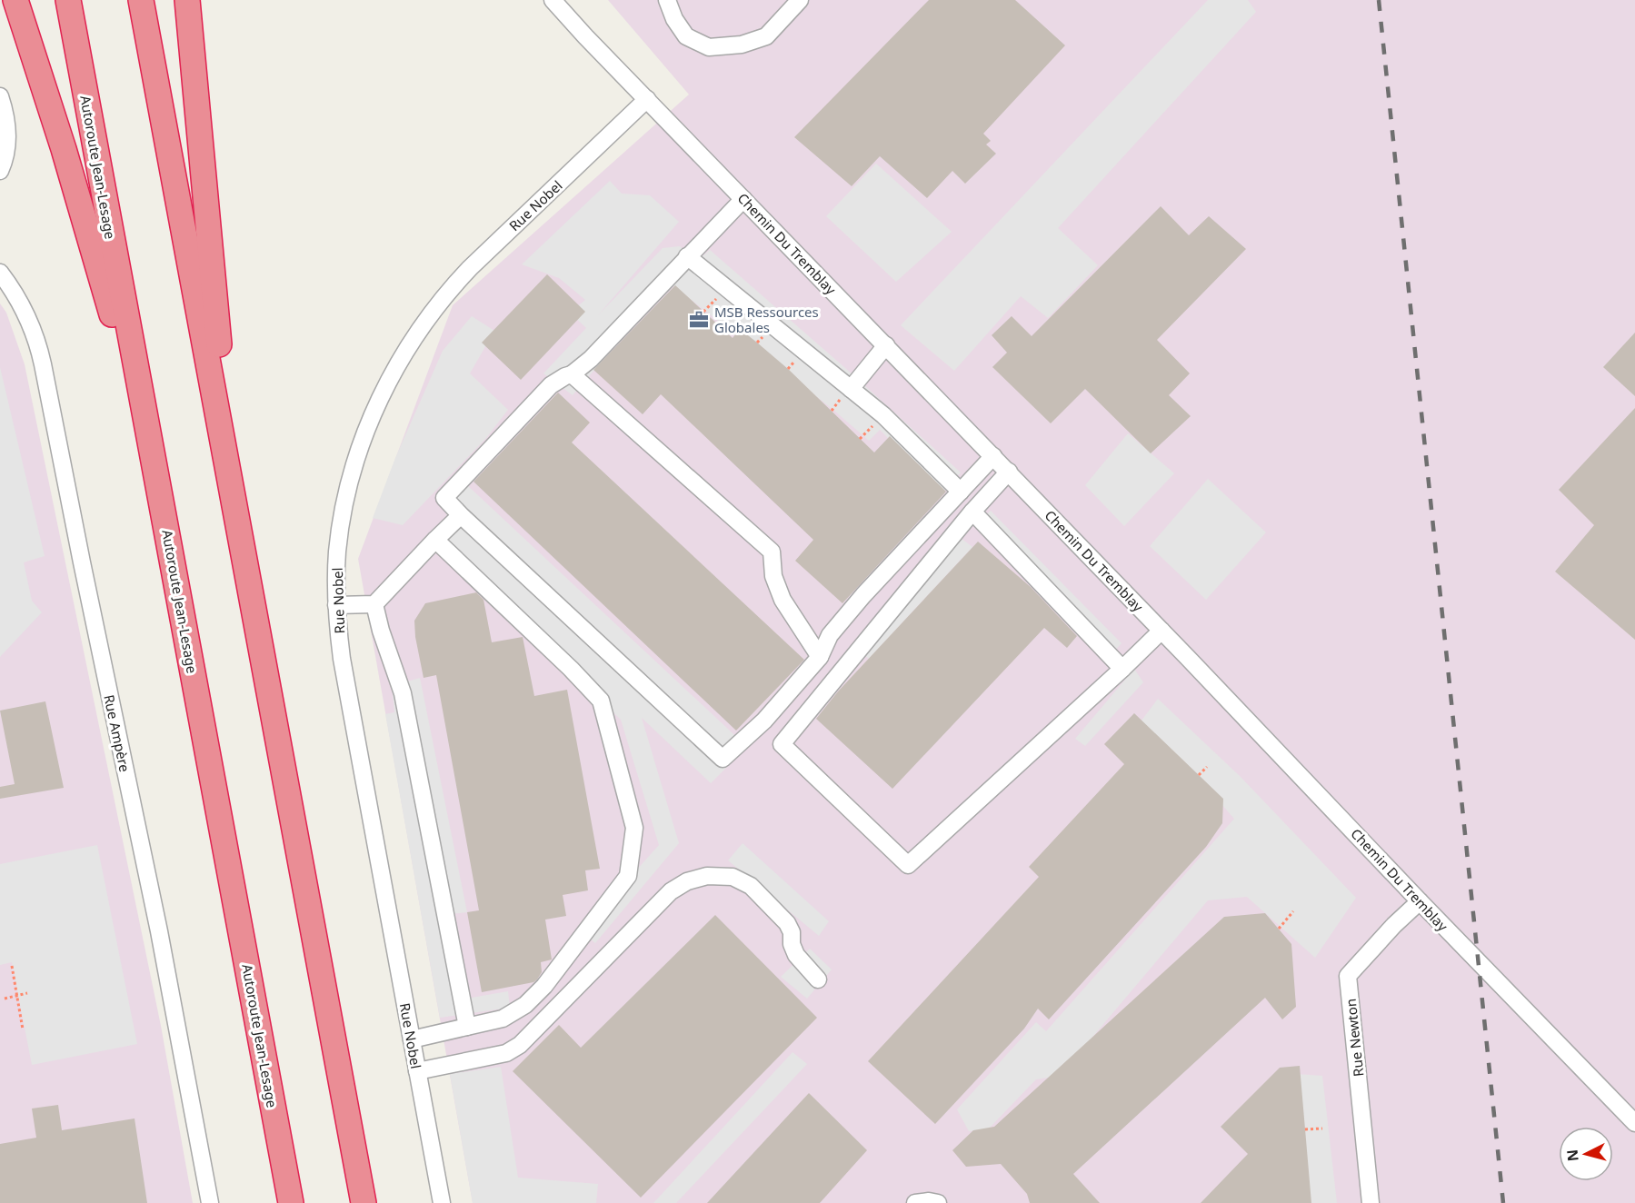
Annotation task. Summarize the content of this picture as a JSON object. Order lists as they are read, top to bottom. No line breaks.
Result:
{"streets":{"highway":["Autoroute Jean-Lesage"],"street":["Rue Nobel","Chemin Du Tremblay","Rue Ampère","Rue Newton"]},"crossings":[["Rue Nobel","Chemin Du Tremblay"],["Chemin Du Tremblay","Rue Newton"]],"places":{"office":["MSB Ressources Globales"]},"north":"left"}
